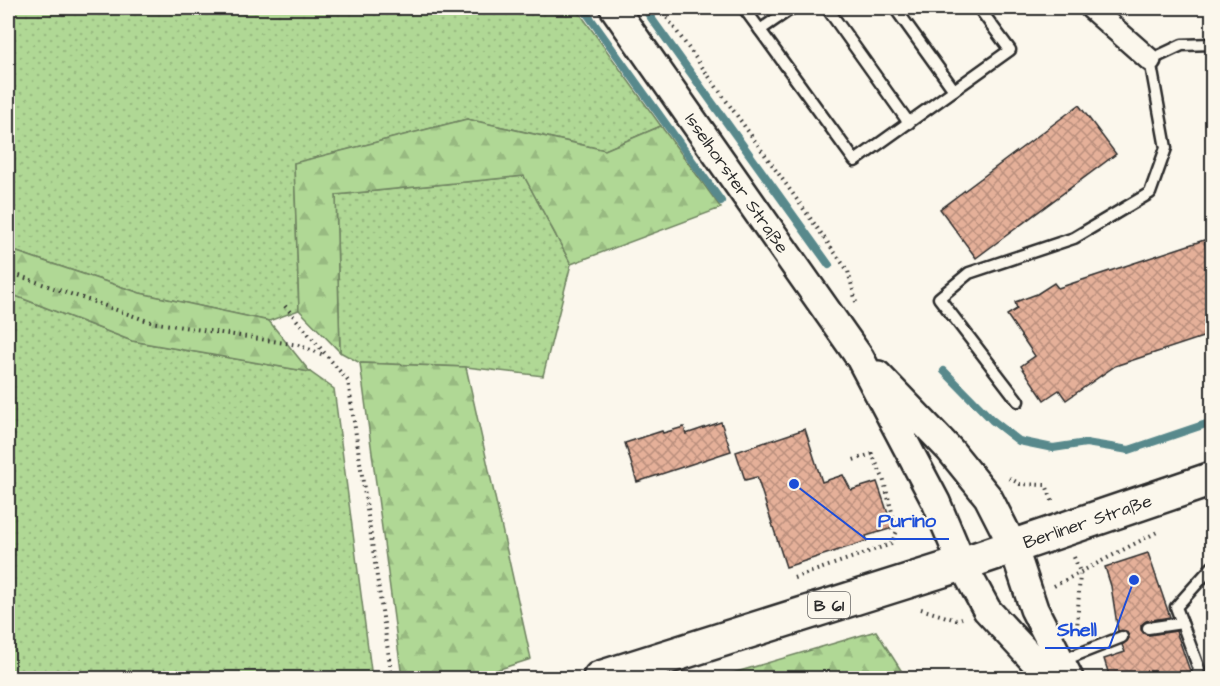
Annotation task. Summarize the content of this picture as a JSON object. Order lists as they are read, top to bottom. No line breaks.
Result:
{"streets":{"main road":["Berliner Straße","B 61"],"street":["Isselhorster Straße"]},"crossings":[["Isselhorster Straße","Berliner Straße"],["Isselhorster Straße","B 61"],["Berliner Straße","B 61"]],"places":["Purino","Shell"]}
